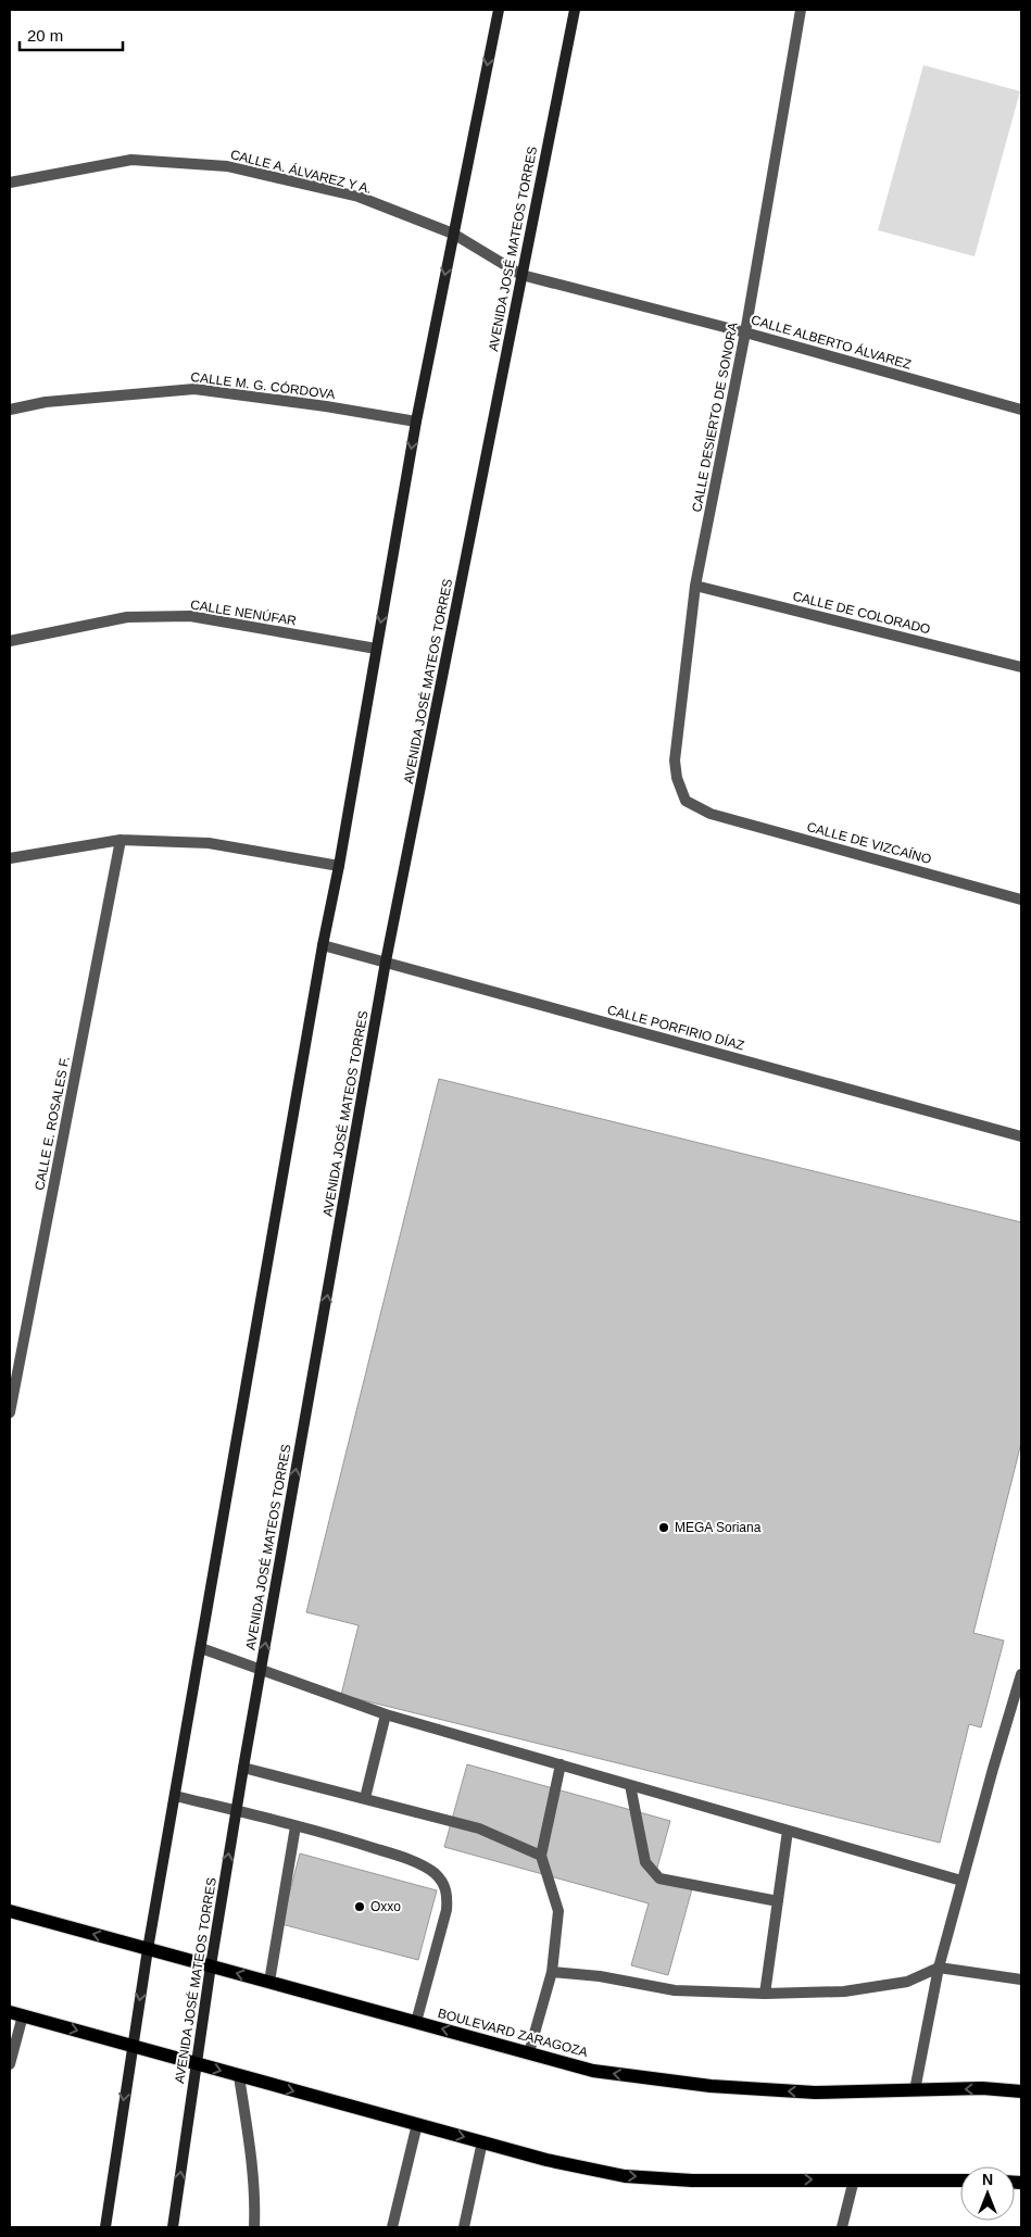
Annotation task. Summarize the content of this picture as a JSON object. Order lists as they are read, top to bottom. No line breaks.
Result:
{"streets":{"main road":["BOULEVARD ZARAGOZA"],"street":["CALLE A. ÁLVAREZ Y A.","AVENIDA JOSÉ MATEOS TORRES","CALLE ALBERTO ÁLVAREZ","CALLE M. G. CÓRDOVA","CALLE DESIERTO DE SONORA","CALLE NENÚFAR","CALLE DE COLORADO","CALLE DE VIZCAÍNO","CALLE PORFIRIO DÍAZ","CALLE E. ROSALES F."]},"crossings":[["CALLE A. ÁLVAREZ Y A.","CALLE ALBERTO ÁLVAREZ"],["AVENIDA JOSÉ MATEOS TORRES","CALLE ALBERTO ÁLVAREZ"],["AVENIDA JOSÉ MATEOS TORRES","CALLE PORFIRIO DÍAZ"],["AVENIDA JOSÉ MATEOS TORRES","BOULEVARD ZARAGOZA"],["CALLE ALBERTO ÁLVAREZ","CALLE DESIERTO DE SONORA"],["CALLE DESIERTO DE SONORA","CALLE DE COLORADO"],["CALLE DESIERTO DE SONORA","CALLE DE VIZCAÍNO"]],"places":["MEGA Soriana","Oxxo"],"scale_bar":"20 m","north":"top"}
